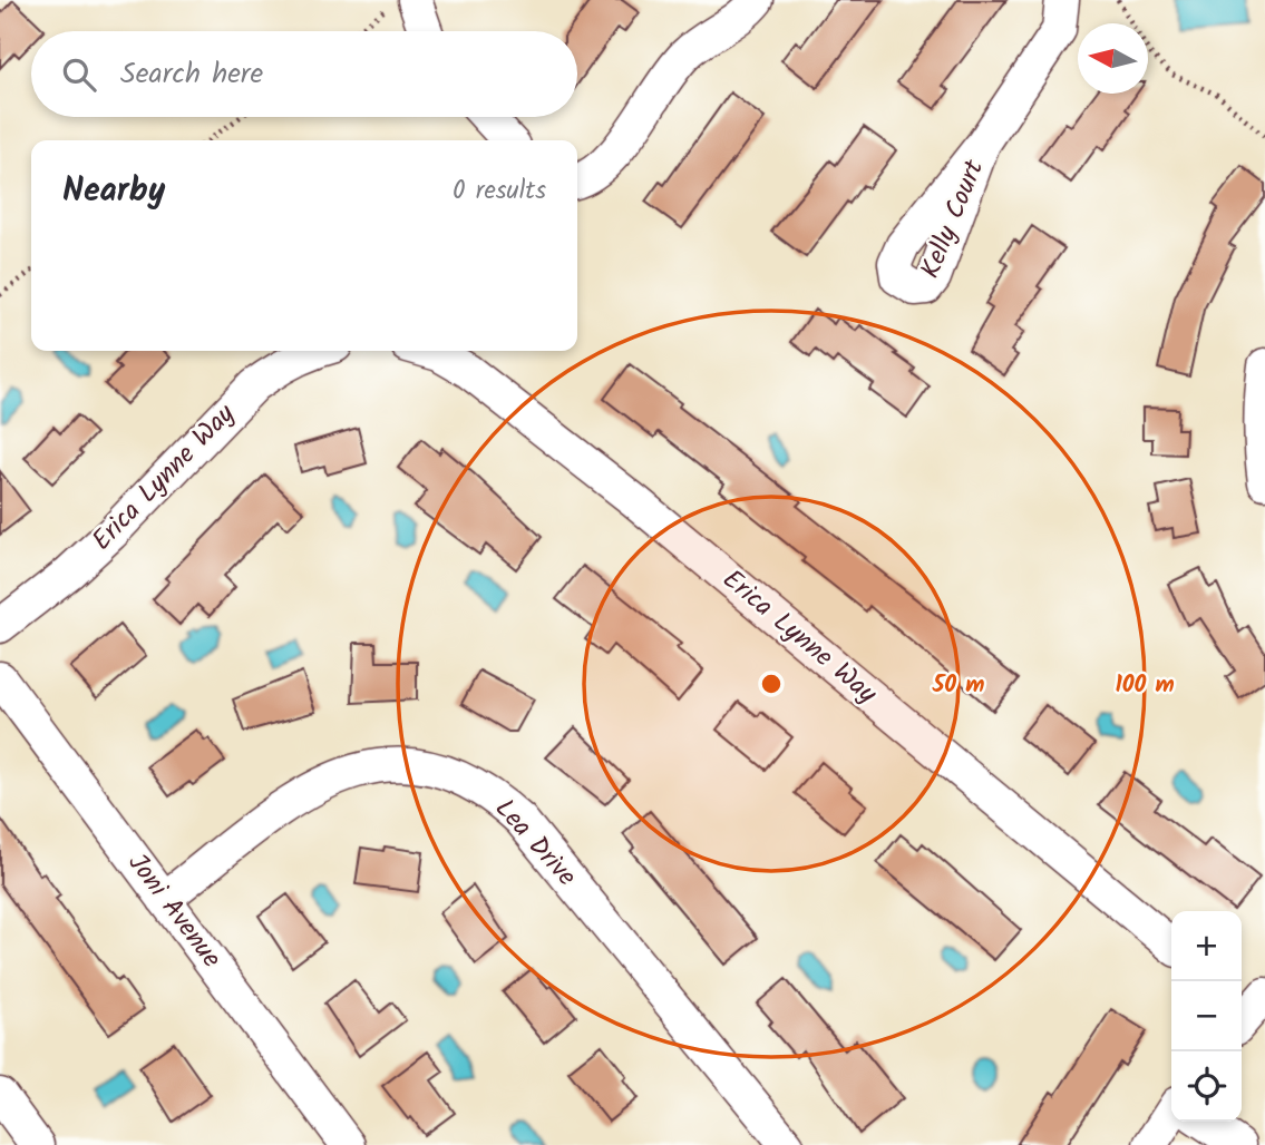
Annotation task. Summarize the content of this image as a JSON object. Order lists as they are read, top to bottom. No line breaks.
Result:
{"streets":{"street":["Kelly Court","Erica Lynne Way","Lea Drive","Joni Avenue"]},"crossings":[["Lea Drive","Joni Avenue"]],"north":"left","page":{"search":"Search here","heading":["Nearby","0 results"],"map_buttons":["+","−"]},"rings":["50 m","100 m"]}
